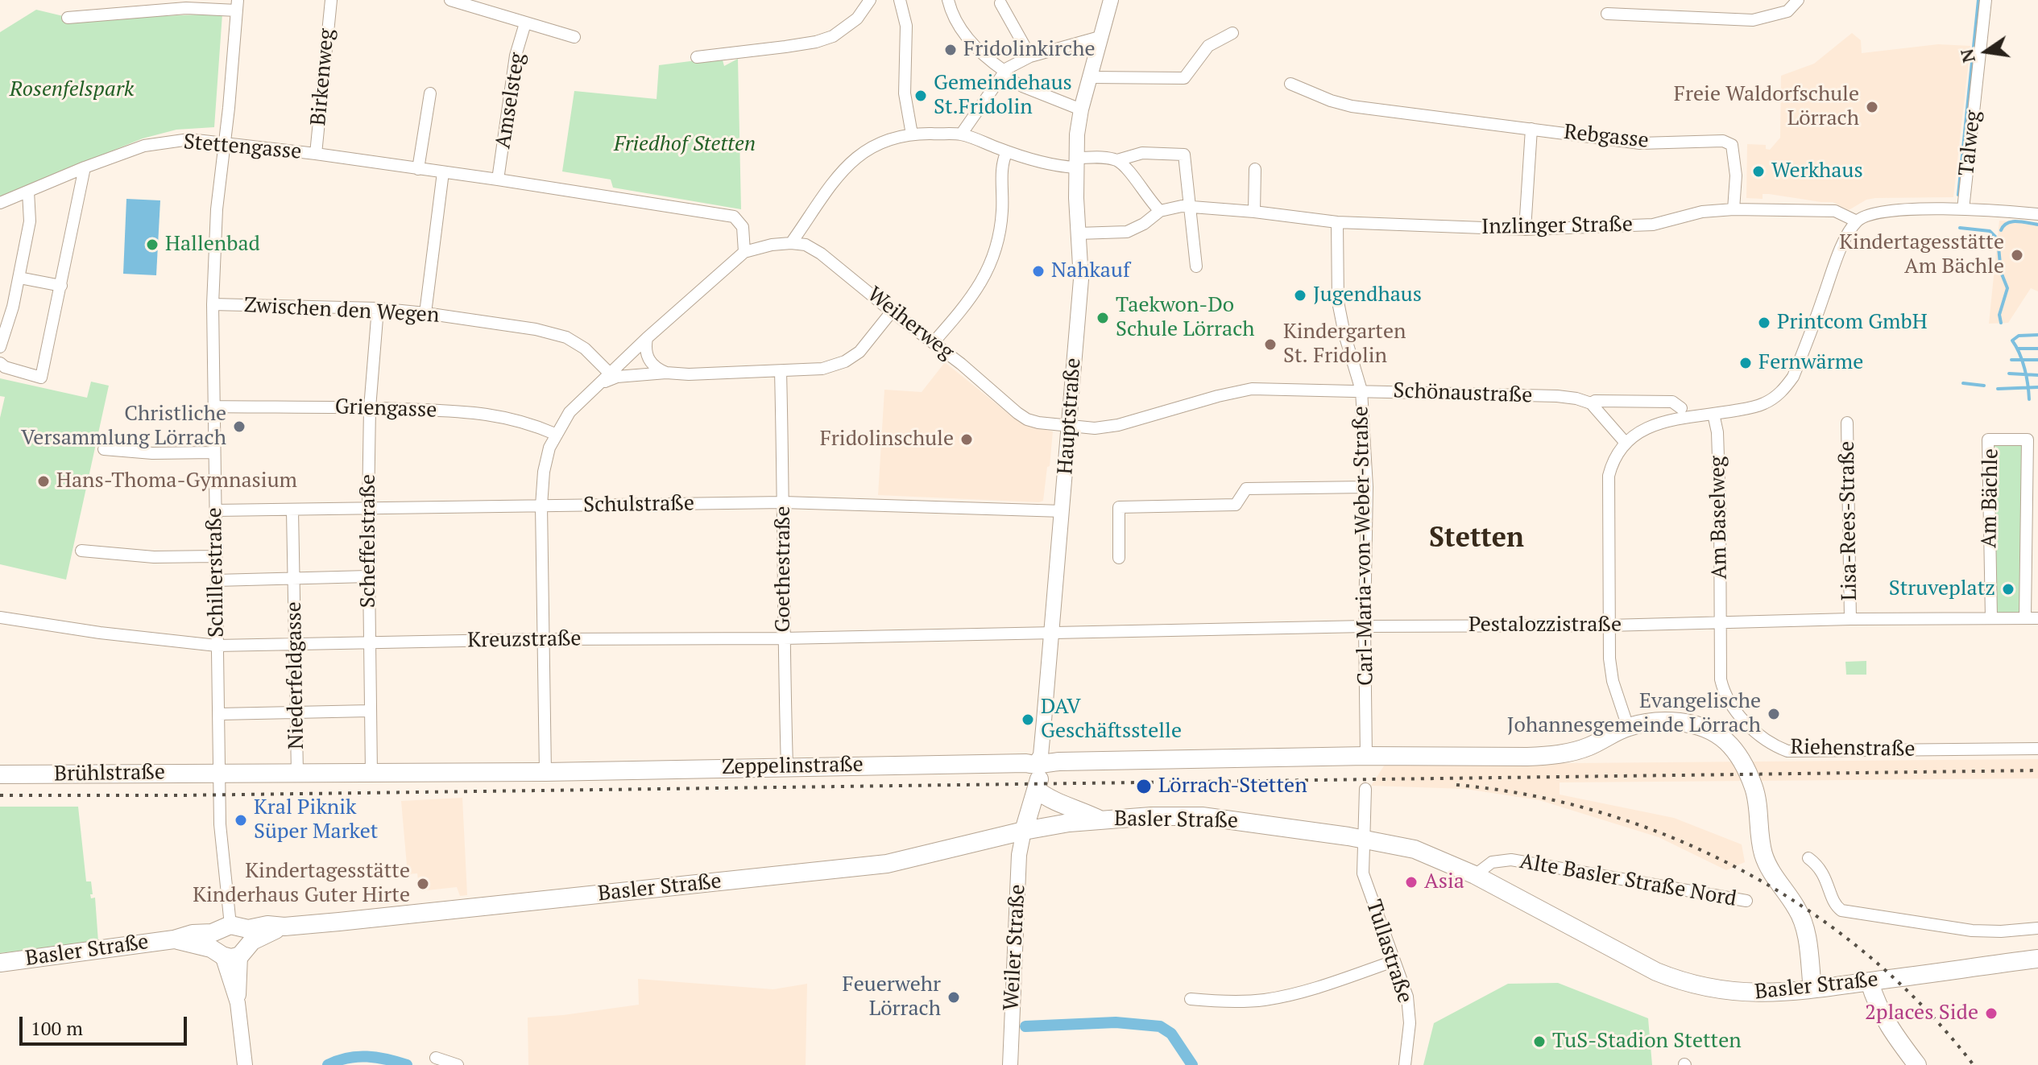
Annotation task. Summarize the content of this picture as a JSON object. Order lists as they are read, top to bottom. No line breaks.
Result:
{"streets":{"main road":["Hauptstraße","Zeppelinstraße","Brühlstraße","Basler Straße"],"street":["Birkenweg","Amselsteg","Rebgasse","Talweg","Stettengasse","Inzlinger Straße","Zwischen den Wegen","Weiherweg","Schönaustraße","Griengasse","Am Bächle","Schulstraße","Am Baselweg","Lisa-Rees-Straße","Scheffelstraße","Carl-Maria-von-Weber-Straße","Goethestraße","Schillerstraße","Pestalozzistraße","Kreuzstraße","Niederfeldgasse","Riehenstraße","Alte Basler Straße Nord","Weiler Straße","Tullastraße"]},"crossings":[["Birkenweg","Stettengasse"],["Amselsteg","Stettengasse"],["Rebgasse","Inzlinger Straße"],["Stettengasse","Weiherweg"],["Stettengasse","Schillerstraße"],["Inzlinger Straße","Hauptstraße"],["Inzlinger Straße","Carl-Maria-von-Weber-Straße"],["Zwischen den Wegen","Scheffelstraße"],["Zwischen den Wegen","Schillerstraße"],["Weiherweg","Schönaustraße"],["Weiherweg","Hauptstraße"],["Schönaustraße","Hauptstraße"],["Schönaustraße","Carl-Maria-von-Weber-Straße"],["Griengasse","Scheffelstraße"],["Griengasse","Schillerstraße"],["Hauptstraße","Schulstraße"],["Hauptstraße","Pestalozzistraße"],["Hauptstraße","Kreuzstraße"],["Hauptstraße","Zeppelinstraße"],["Hauptstraße","Basler Straße"],["Hauptstraße","Weiler Straße"],["Am Bächle","Pestalozzistraße"],["Schulstraße","Scheffelstraße"],["Schulstraße","Goethestraße"],["Schulstraße","Schillerstraße"],["Schulstraße","Niederfeldgasse"],["Am Baselweg","Pestalozzistraße"],["Am Baselweg","Riehenstraße"],["Lisa-Rees-Straße","Pestalozzistraße"],["Scheffelstraße","Kreuzstraße"],["Scheffelstraße","Niederfeldgasse"],["Scheffelstraße","Zeppelinstraße"],["Carl-Maria-von-Weber-Straße","Pestalozzistraße"],["Carl-Maria-von-Weber-Straße","Zeppelinstraße"],["Goethestraße","Kreuzstraße"],["Goethestraße","Zeppelinstraße"],["Schillerstraße","Kreuzstraße"],["Schillerstraße","Niederfeldgasse"],["Schillerstraße","Zeppelinstraße"],["Schillerstraße","Brühlstraße"],["Schillerstraße","Basler Straße"],["Pestalozzistraße","Kreuzstraße"],["Pestalozzistraße","Riehenstraße"],["Kreuzstraße","Niederfeldgasse"],["Niederfeldgasse","Zeppelinstraße"],["Zeppelinstraße","Brühlstraße"],["Zeppelinstraße","Basler Straße"],["Basler Straße","Alte Basler Straße Nord"],["Basler Straße","Weiler Straße"],["Basler Straße","Tullastraße"]],"districts":["Stetten"],"parks":["Rosenfelspark","Friedhof Stetten"],"places":["Fridolinkirche","Gemeindehaus St.Fridolin","Freie Waldorfschule Lörrach","Werkhaus","Hallenbad","Kindertagesstätte Am Bächle","Nahkauf","Jugendhaus","Taekwon-Do Schule Lörrach","Printcom GmbH","Kindergarten St. Fridolin","Fernwärme","Christliche Versammlung Lörrach","Fridolinschule","Hans-Thoma-Gymnasium","Struveplatz","Evangelische Johannesgemeinde Lörrach","DAV Geschäftsstelle","Lörrach-Stetten","Kral Piknik Süper Market","Asia","Kindertagesstätte Kinderhaus Guter Hirte","Feuerwehr Lörrach","2places Side","TuS-Stadion Stetten"],"scale_bar":"100 m","north":"left"}
